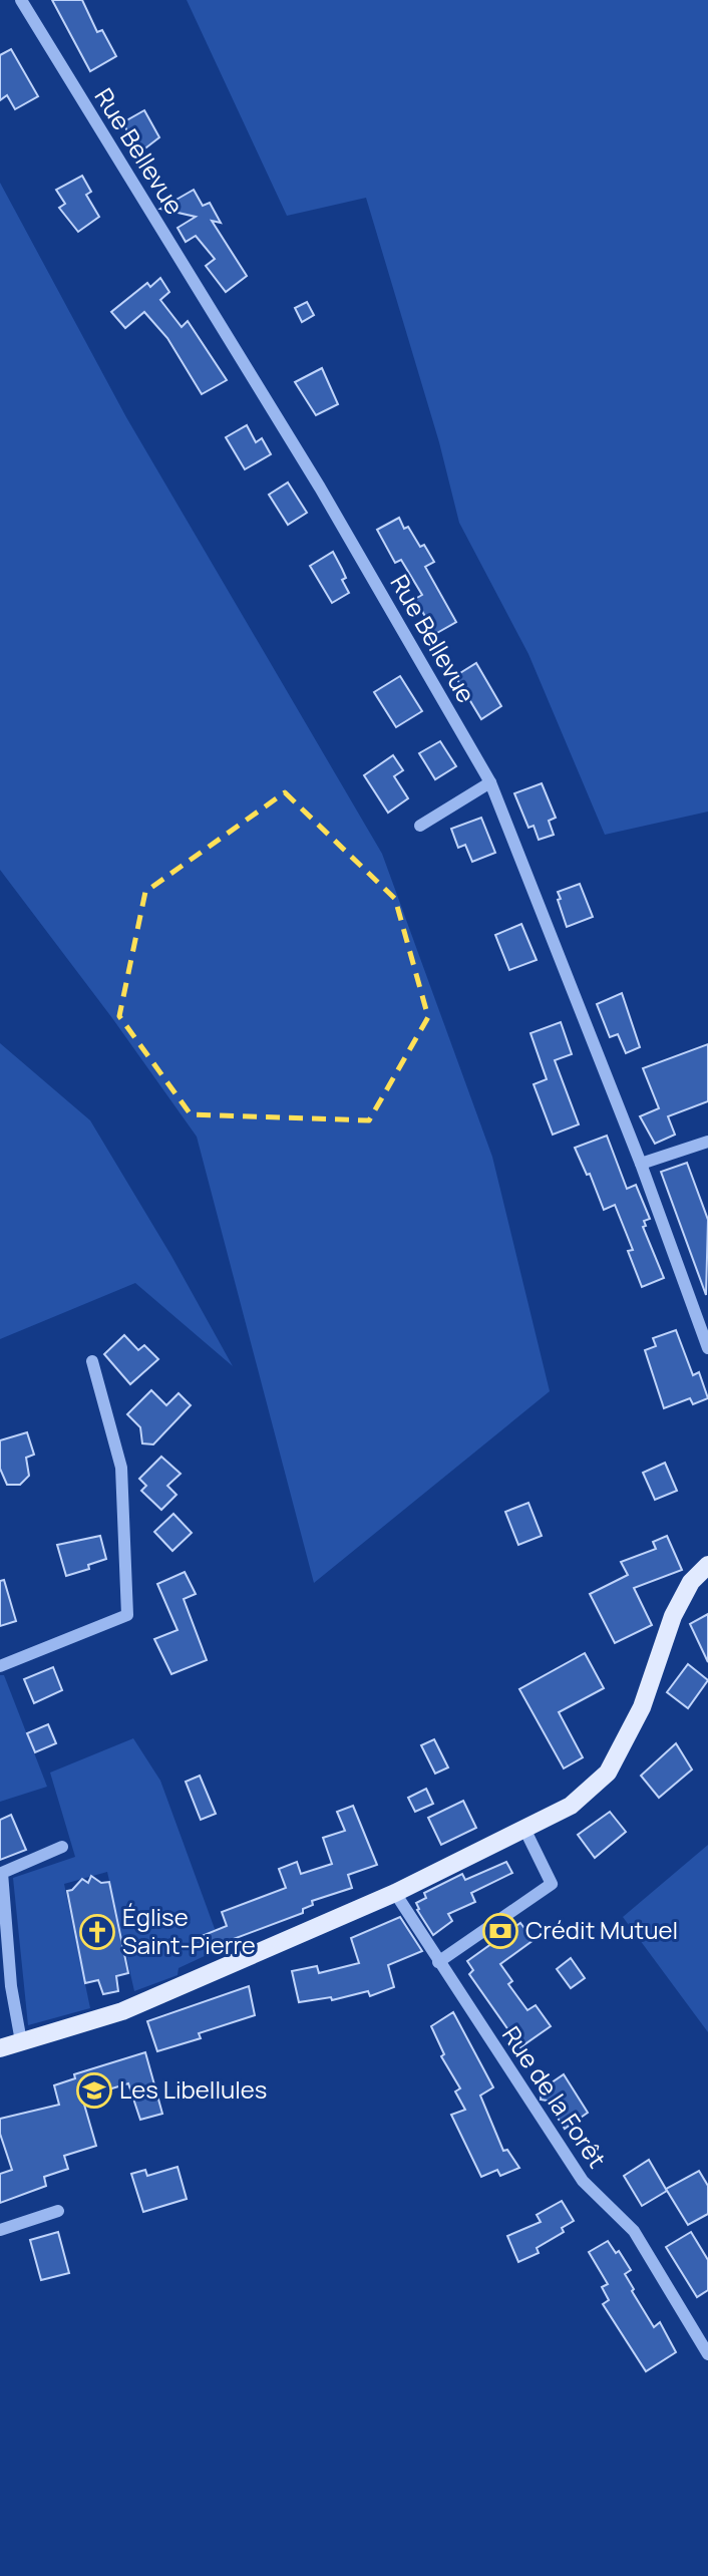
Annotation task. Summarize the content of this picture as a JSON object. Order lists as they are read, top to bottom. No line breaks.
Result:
{"streets":{"street":["Rue Bellevue","Rue de la Forêt"]},"places":{"bank":["Crédit Mutuel"],"church":["Église Saint-Pierre"],"school or university":["Les Libellules"]}}
